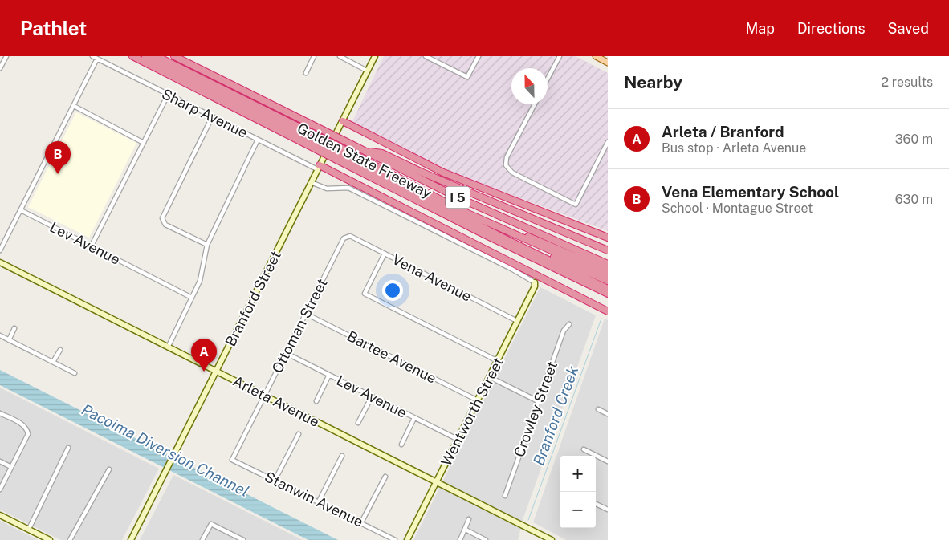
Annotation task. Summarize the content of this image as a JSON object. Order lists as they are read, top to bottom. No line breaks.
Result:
{"streets":{"highway":["Golden State Freeway","I 5"],"main road":["Branford Street","Arleta Avenue","Wentworth Street"],"street":["Sharp Avenue","Lev Avenue","Vena Avenue","Ottoman Street","Bartee Avenue","Crowley Street","Stanwin Avenue"]},"crossings":[["Sharp Avenue","Branford Street"],["Lev Avenue","Ottoman Street"],["Lev Avenue","Wentworth Street"],["Vena Avenue","Ottoman Street"],["Vena Avenue","Wentworth Street"],["Branford Street","Arleta Avenue"],["Ottoman Street","Bartee Avenue"],["Ottoman Street","Arleta Avenue"],["Ottoman Street","Stanwin Avenue"],["Bartee Avenue","Wentworth Street"],["Arleta Avenue","Wentworth Street"]],"water":["Branford Creek","Pacoima Diversion Channel"],"north":"top","page":{"header":"Pathlet","nav":["Map","Directions","Saved"],"heading":["Nearby","2 results"],"list":[{"mark":"A","name":"Arleta / Branford","note":"Bus stop · Arleta Avenue","value":"360 m"},{"mark":"B","name":"Vena Elementary School","note":"School · Montague Street","value":"630 m"}],"pins":["B","A"],"map_buttons":["+","−"]}}
